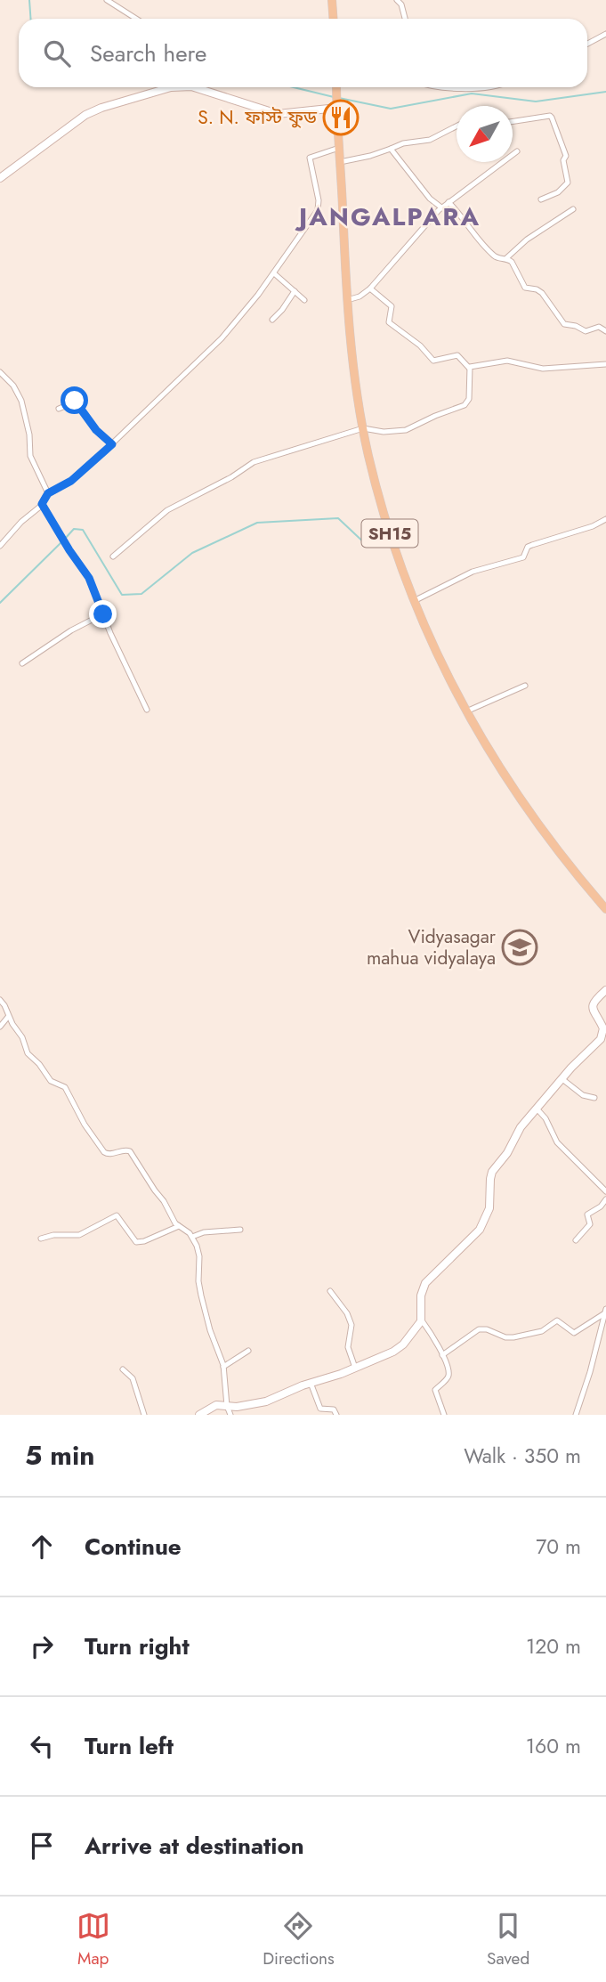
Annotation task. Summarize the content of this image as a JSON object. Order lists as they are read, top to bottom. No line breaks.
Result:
{"streets":{"main road":["SH15"]},"districts":["JANGALPARA"],"places":{"restaurant":["S. N. ফাস্ট ফুড"],"school or university":["Vidyasagar mahua vidyalaya"]},"north":"bottom left","page":{"search":"Search here","heading":["5 min","Walk · 350 m"],"list":[["Continue","70 m"],["Turn right","120 m"],["Turn left","160 m"],"Arrive at destination"],"nav":["Map","Directions","Saved"]}}
